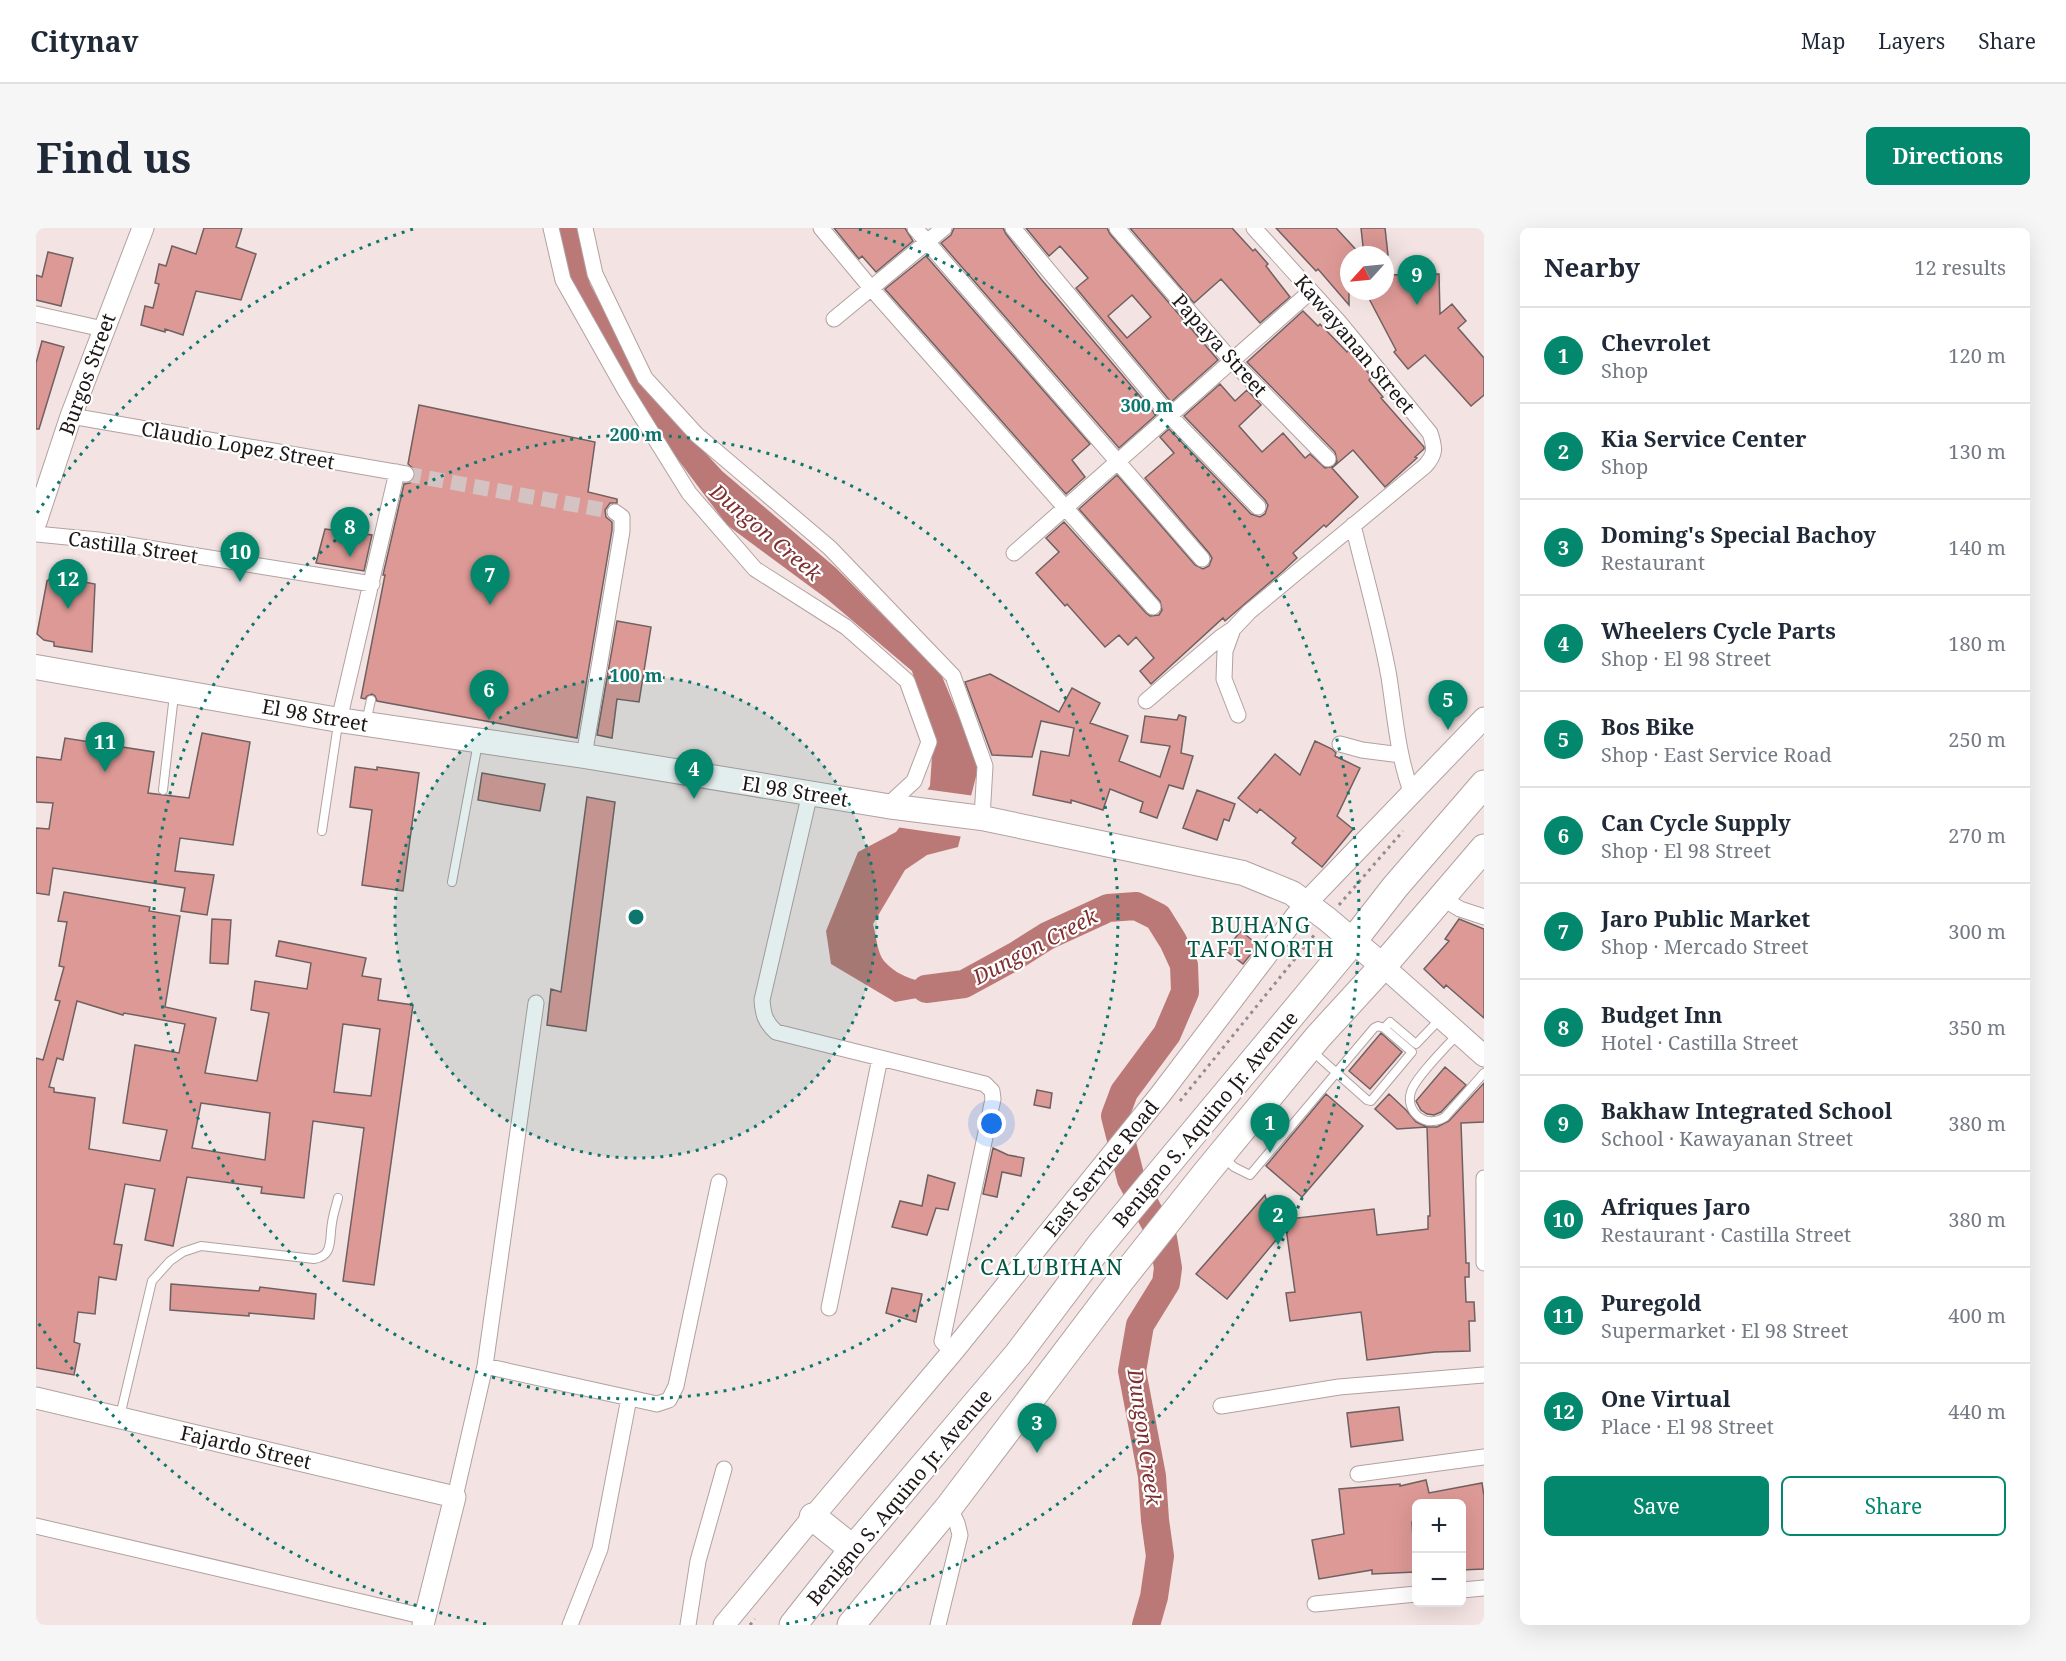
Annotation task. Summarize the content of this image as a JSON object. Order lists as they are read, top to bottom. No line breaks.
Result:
{"streets":{"highway":["Benigno S. Aquino Jr. Avenue"],"main road":["El 98 Street"],"street":["Kawayanan Street","Papaya Street","Burgos Street","Claudio Lopez Street","Castilla Street","East Service Road","Fajardo Street"]},"crossings":[["Burgos Street","Claudio Lopez Street"],["Claudio Lopez Street","Castilla Street"],["El 98 Street","Benigno S. Aquino Jr. Avenue"],["El 98 Street","East Service Road"]],"districts":["BUHANG TAFT-NORTH","CALUBIHAN"],"water":["Dungon Creek"],"north":"bottom left","page":{"header":"Citynav","nav":["Map","Layers","Share"],"buttons":["Directions",["Save","Share"]],"title":"Find us","heading":["Nearby","12 results"],"pins":["9","8","10","7","12","6","5","11","4","1","2","3"],"list":[{"mark":"1","name":"Chevrolet","note":"Shop","value":"120 m"},{"mark":"2","name":"Kia Service Center","note":"Shop","value":"130 m"},{"mark":"3","name":"Doming's Special Bachoy","note":"Restaurant","value":"140 m"},{"mark":"4","name":"Wheelers Cycle Parts","note":"Shop · El 98 Street","value":"180 m"},{"mark":"5","name":"Bos Bike","note":"Shop · East Service Road","value":"250 m"},{"mark":"6","name":"Can Cycle Supply","note":"Shop · El 98 Street","value":"270 m"},{"mark":"7","name":"Jaro Public Market","note":"Shop · Mercado Street","value":"300 m"},{"mark":"8","name":"Budget Inn","note":"Hotel · Castilla Street","value":"350 m"},{"mark":"9","name":"Bakhaw Integrated School","note":"School · Kawayanan Street","value":"380 m"},{"mark":"10","name":"Afriques Jaro","note":"Restaurant · Castilla Street","value":"380 m"},{"mark":"11","name":"Puregold","note":"Supermarket · El 98 Street","value":"400 m"},{"mark":"12","name":"One Virtual","note":"Place · El 98 Street","value":"440 m"}],"map_buttons":["+","−"]},"rings":["300 m","200 m","100 m"]}
